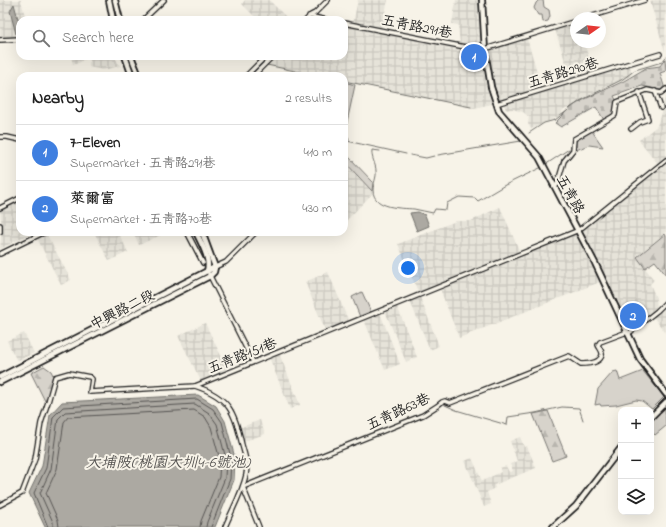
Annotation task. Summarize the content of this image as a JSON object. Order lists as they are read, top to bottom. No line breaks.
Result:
{"streets":{"street":["五青路291巷","五青路290巷","五青路","中興路二段","五青路151巷","五青路63巷"]},"crossings":[["五青路291巷","五青路"],["五青路290巷","五青路"],["五青路","五青路151巷"],["五青路","五青路63巷"]],"water":["大埔陂(桃園大圳4-6號池)"],"north":"right","page":{"search":"Search here","pins":["1","2"],"heading":["Nearby","2 results"],"list":[{"mark":"1","name":"7-Eleven","note":"Supermarket · 五青路291巷","value":"410 m"},{"mark":"2","name":"萊爾富","note":"Supermarket · 五青路70巷","value":"430 m"}],"map_buttons":["+","−"]}}
